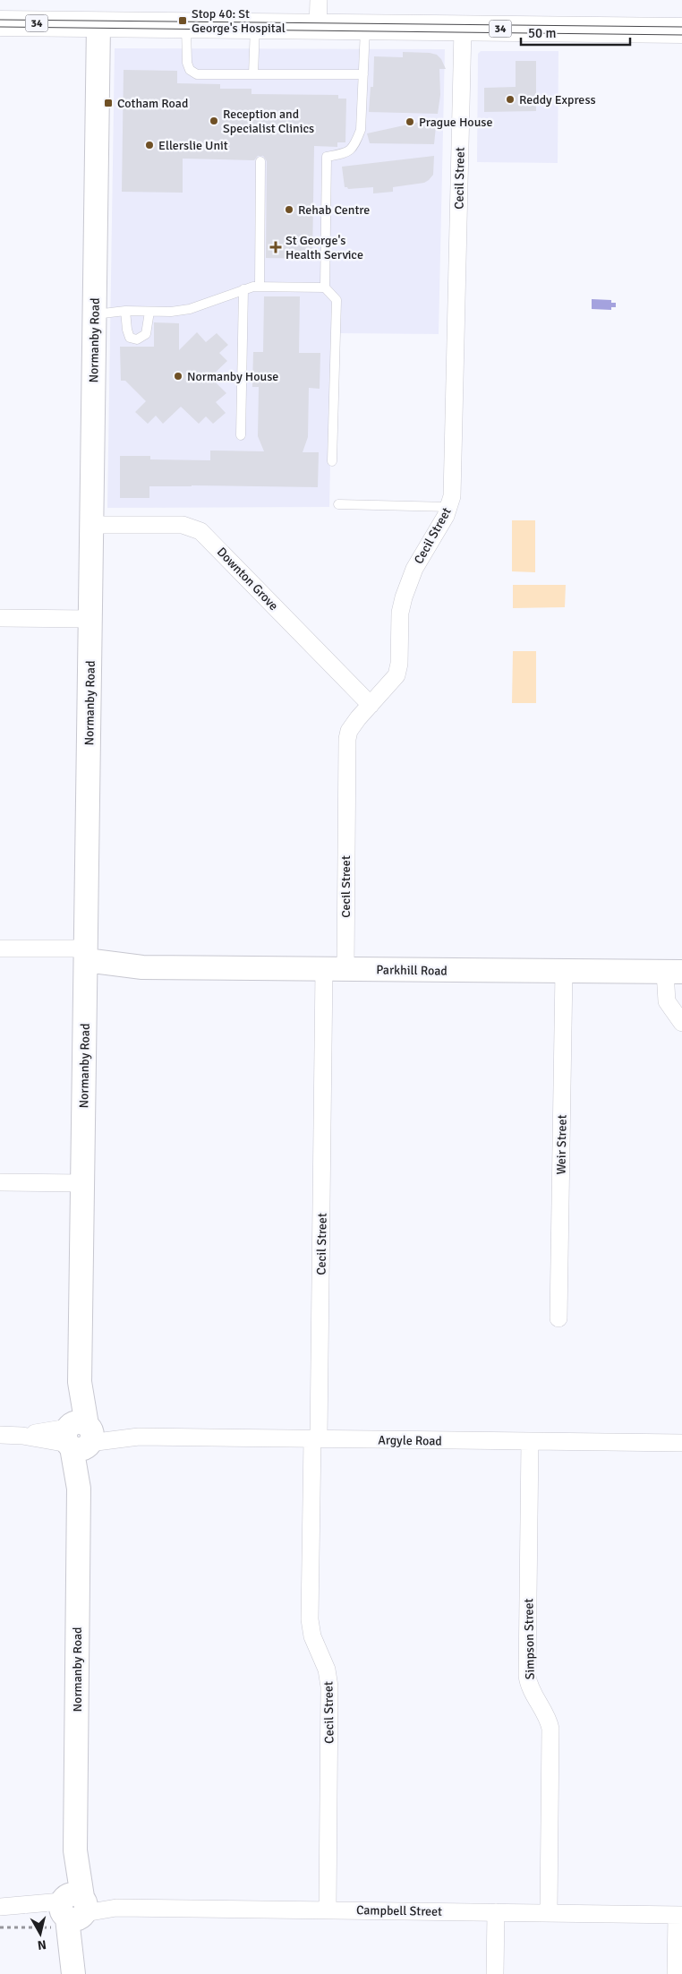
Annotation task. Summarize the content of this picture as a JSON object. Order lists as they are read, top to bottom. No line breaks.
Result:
{"streets":{"main road":["34"],"street":["Cecil Street","Normanby Road","Downton Grove","Parkhill Road","Weir Street","Argyle Road","Simpson Street","Campbell Street"]},"crossings":[["34","Cecil Street"],["34","Normanby Road"],["Cecil Street","Downton Grove"],["Cecil Street","Parkhill Road"],["Cecil Street","Argyle Road"],["Cecil Street","Campbell Street"],["Normanby Road","Downton Grove"],["Normanby Road","Parkhill Road"],["Normanby Road","Argyle Road"],["Normanby Road","Campbell Street"],["Parkhill Road","Weir Street"],["Argyle Road","Simpson Street"],["Simpson Street","Campbell Street"]],"places":{"transit":["Stop 40: St George's Hospital","Cotham Road"],"other":["Reddy Express","Reception and Specialist Clinics","Prague House","Ellerslie Unit","Rehab Centre","Normanby House"],"health":["St George's Health Service"]},"scale_bar":"50 m","north":"bottom"}
